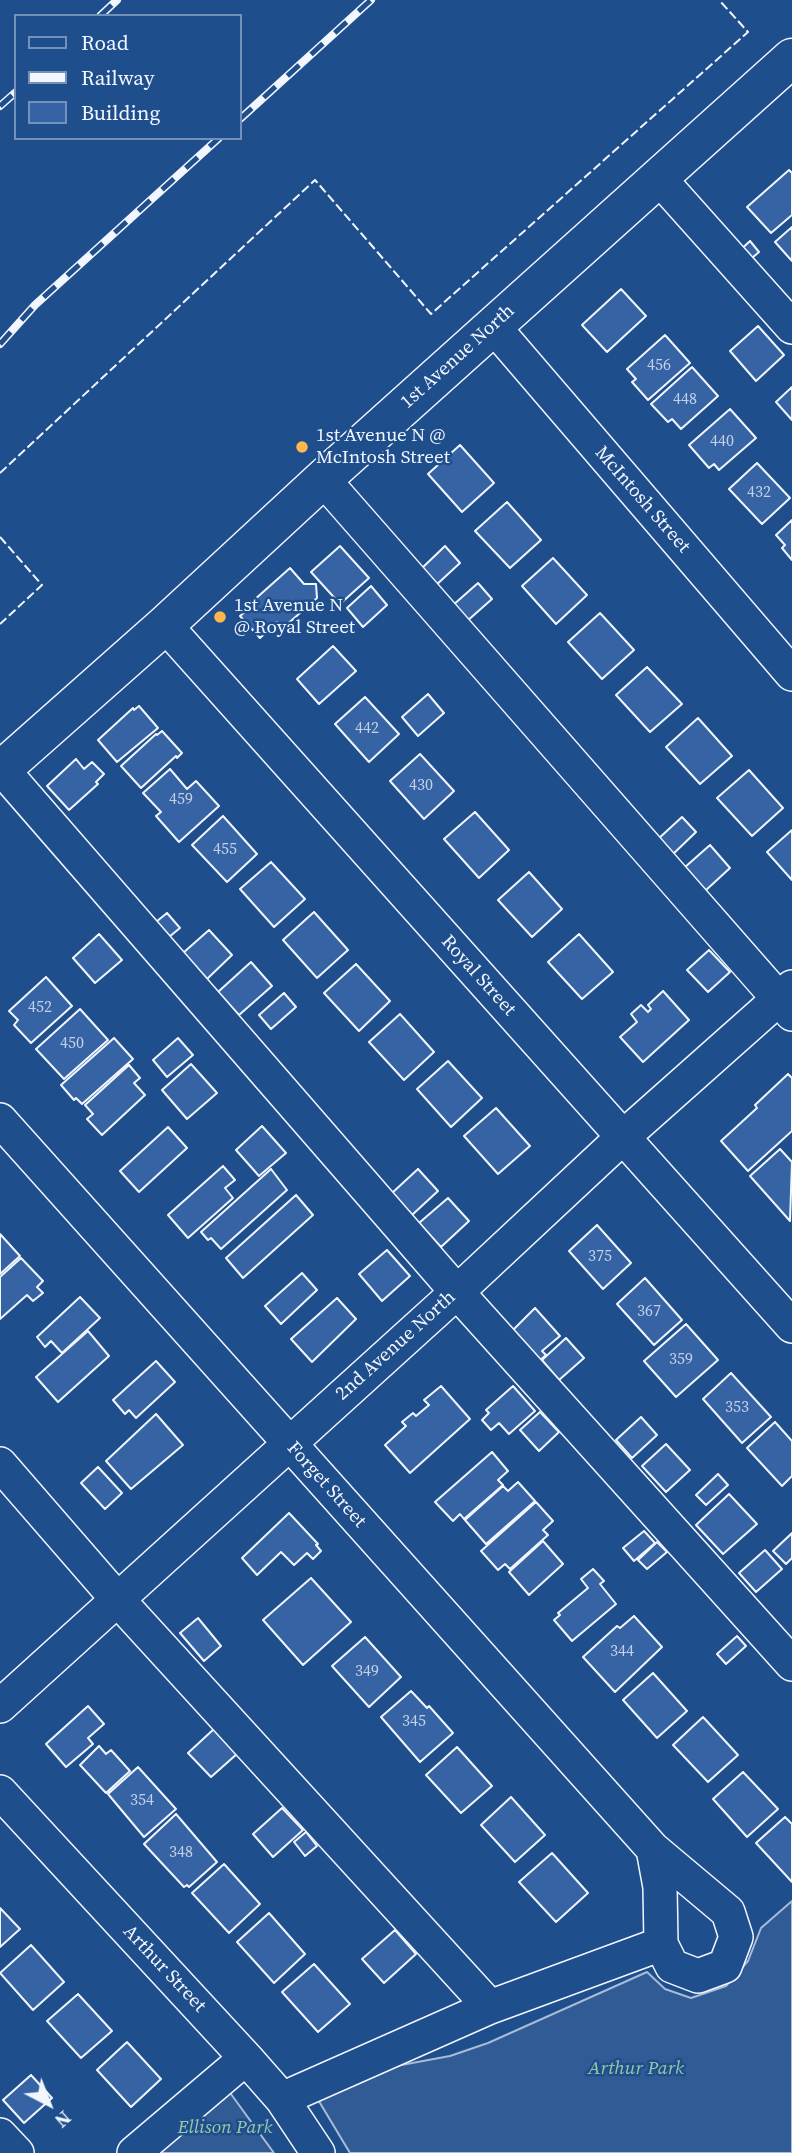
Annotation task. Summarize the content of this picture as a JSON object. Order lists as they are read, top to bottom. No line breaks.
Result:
{"streets":{"main road":["1st Avenue North"],"street":["McIntosh Street","Royal Street","2nd Avenue North","Forget Street","Arthur Street"]},"crossings":[["1st Avenue North","McIntosh Street"],["1st Avenue North","Royal Street"],["Royal Street","2nd Avenue North"],["2nd Avenue North","Forget Street"]],"parks":["Arthur Park","Ellison Park"],"places":["1st Avenue N @ McIntosh Street","1st Avenue N @ Royal Street"],"house_numbers":["456","448","440","432","442","430","459","455","452","450","375","367","359","353","344","349","345","354","348"],"legend":["Road","Railway","Building"],"north":"bottom right"}
